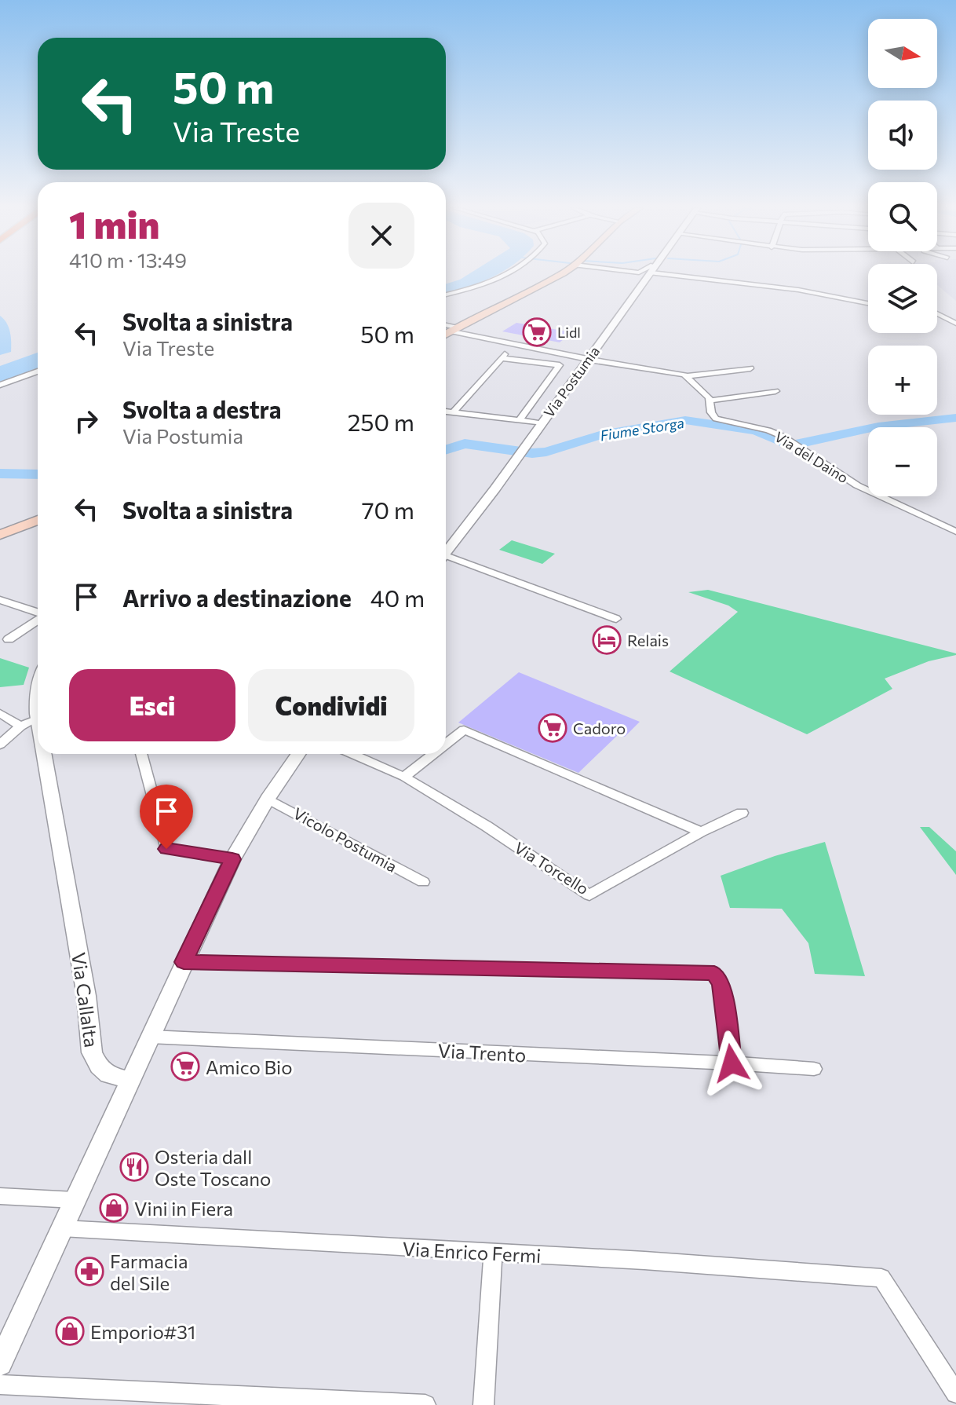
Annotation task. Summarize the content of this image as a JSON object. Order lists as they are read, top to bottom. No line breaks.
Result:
{"streets":{"street":["Via Postumia","Via del Daino","Vicolo Postumia","Via Torcello","Via Callalta","Via Trento","Via Enrico Fermi"]},"water":["Fiume Storga"],"places":{"supermarket":["Lidl","Cadoro","Amico Bio"],"hotel":["Relais"],"restaurant":["Osteria dall Oste Toscano"],"shop":["Vini in Fiera","Emporio#31"],"pharmacy":["Farmacia del Sile"]},"north":"right","page":{"map_buttons":["+","−"],"turn":["50 m","Via Treste"],"heading":["1 min","410 m · 13:49"],"list":[{"name":"Svolta a sinistra","note":"Via Treste","value":"50 m"},{"name":"Svolta a destra","note":"Via Postumia","value":"250 m"},{"name":"Svolta a sinistra","value":"70 m"},{"name":"Arrivo a destinazione","value":"40 m"}],"buttons":["Esci","Condividi"]}}
